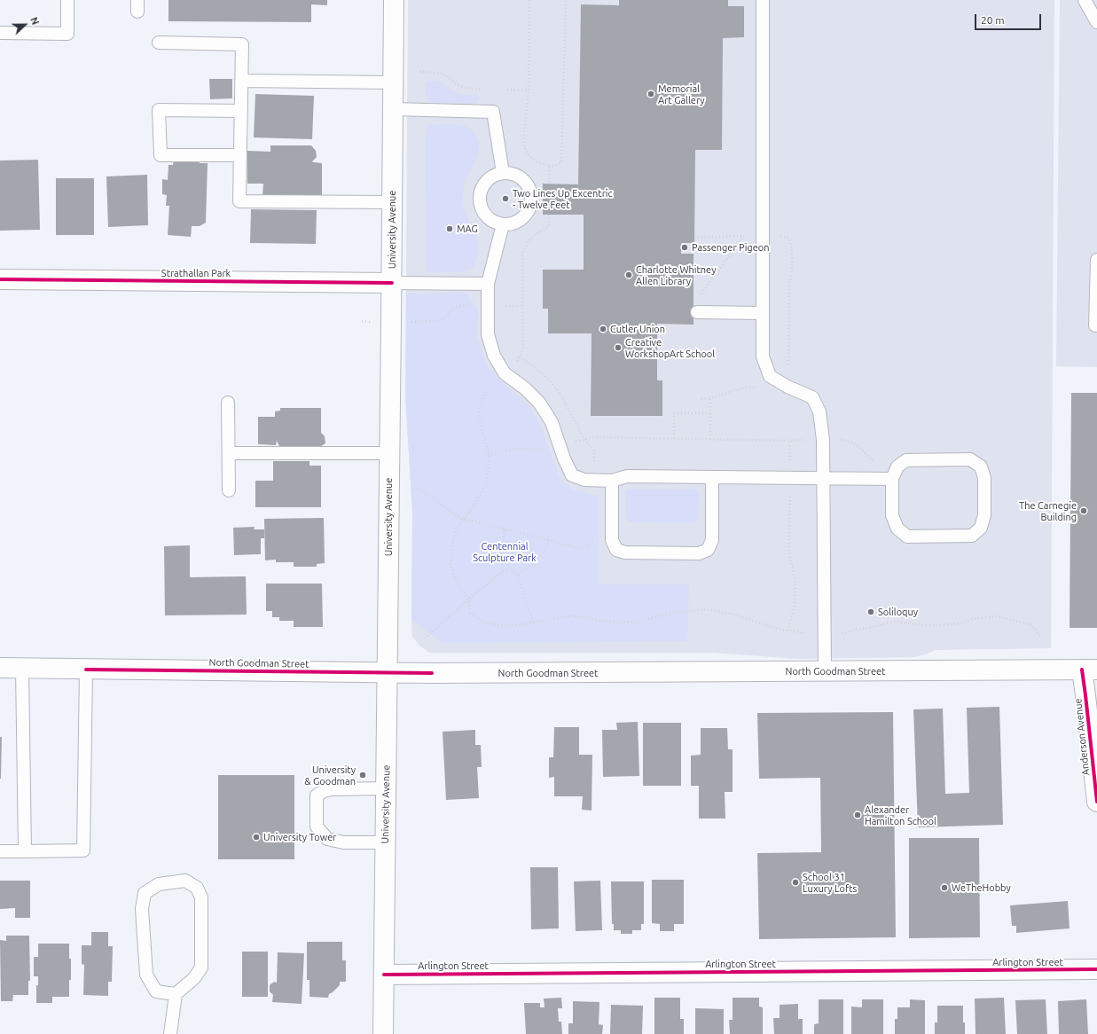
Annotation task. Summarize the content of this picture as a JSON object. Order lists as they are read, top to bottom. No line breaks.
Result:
{"streets":{"main road":["University Avenue","Strathallan Park","North Goodman Street","Anderson Avenue","Arlington Street"]},"crossings":[["University Avenue","Strathallan Park"],["University Avenue","North Goodman Street"],["University Avenue","Arlington Street"],["North Goodman Street","Anderson Avenue"]],"parks":["Centennial Sculpture Park"],"places":["Memorial Art Gallery","Two Lines Up Excentric - Twelve Feet","MAG","Passenger Pigeon","Charlotte Whitney Allen Library","Cutler Union","Creative WorkshopArt School","The Carnegie Building","Soliloquy","University & Goodman","Alexander Hamilton School","University Tower","School 31 Luxury Lofts","WeTheHobby"],"scale_bar":"20 m","north":"right"}
